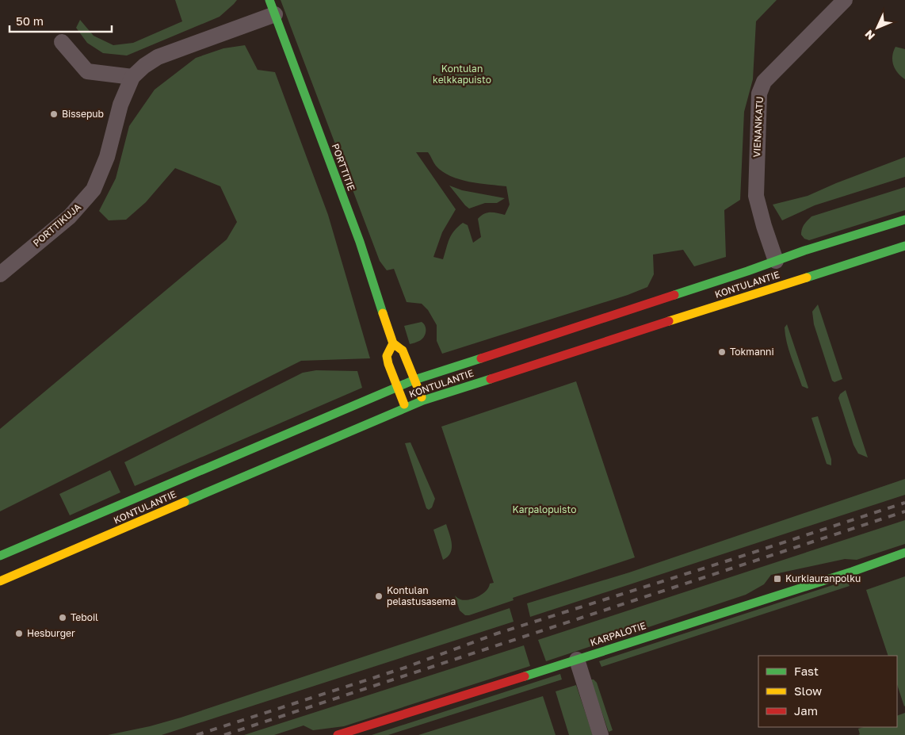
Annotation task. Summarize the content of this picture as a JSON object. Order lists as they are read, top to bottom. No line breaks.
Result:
{"streets":{"main road":["PORTTITIE","KONTULANTIE","KARPALOTIE"],"street":["VIENANKATU","PORTTIKUJA"]},"crossings":[["VIENANKATU","KONTULANTIE"],["PORTTITIE","PORTTIKUJA"],["PORTTITIE","KONTULANTIE"]],"parks":["Kontulan kelkkapuisto","Karpalopuisto"],"places":{"other":["Bissepub","Tokmanni","Kontulan pelastusasema","Teboil","Hesburger"],"transit":["Kurkiauranpolku"]},"legend":["Fast","Slow","Jam"],"scale_bar":"50 m","north":"bottom left"}
